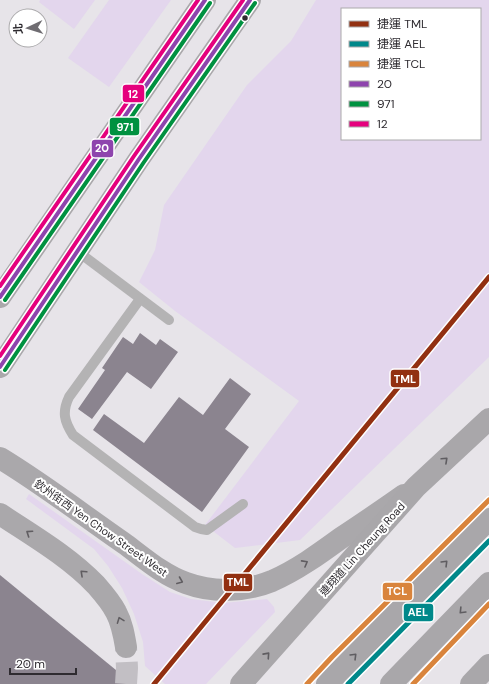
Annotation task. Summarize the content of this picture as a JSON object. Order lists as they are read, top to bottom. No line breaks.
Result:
{"streets":{"highway":["連翔道 Lin Cheung Road"],"street":["欽州街西 Yen Chow Street West"]},"crossings":[["欽州街西 Yen Chow Street West","連翔道 Lin Cheung Road"]],"one_way":["欽州街西 Yen Chow Street West"],"lines":["transit line 20","transit line 12","transit line 971","metro line TML","metro line TCL","metro line AEL"],"legend":["捷運 TML","捷運 AEL","捷運 TCL","20","971","12"],"scale_bar":"20 m","north":"left"}
